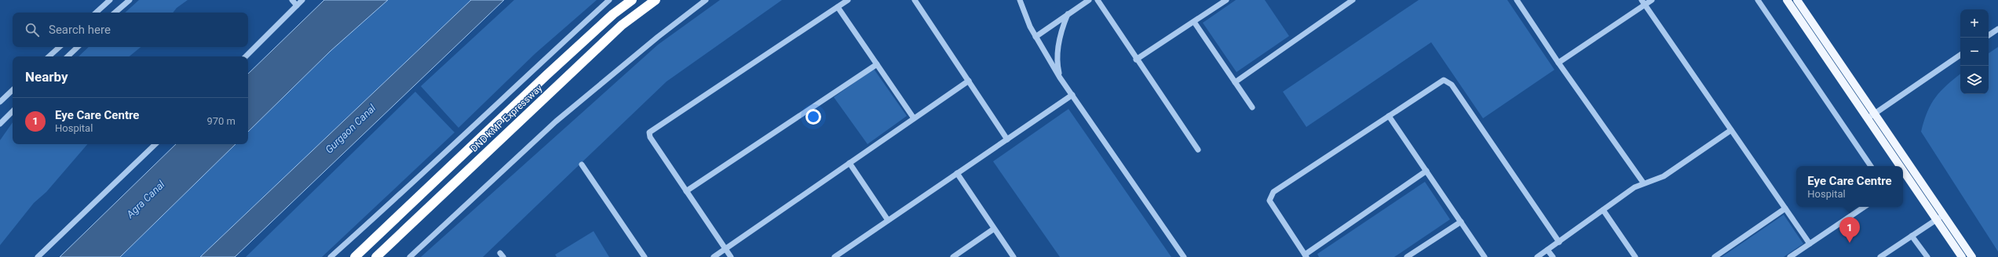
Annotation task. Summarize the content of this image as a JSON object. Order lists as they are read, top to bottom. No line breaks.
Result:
{"streets":{"highway":["DND KMP Expressway"]},"water":["Gurgaon Canal","Agra Canal"],"page":{"map_buttons":["+","−"],"search":"Search here","heading":"Nearby","list":[{"mark":"1","name":"Eye Care Centre","note":"Hospital","value":"970 m"}],"popup":["Eye Care Centre","Hospital"],"pins":"1"}}
